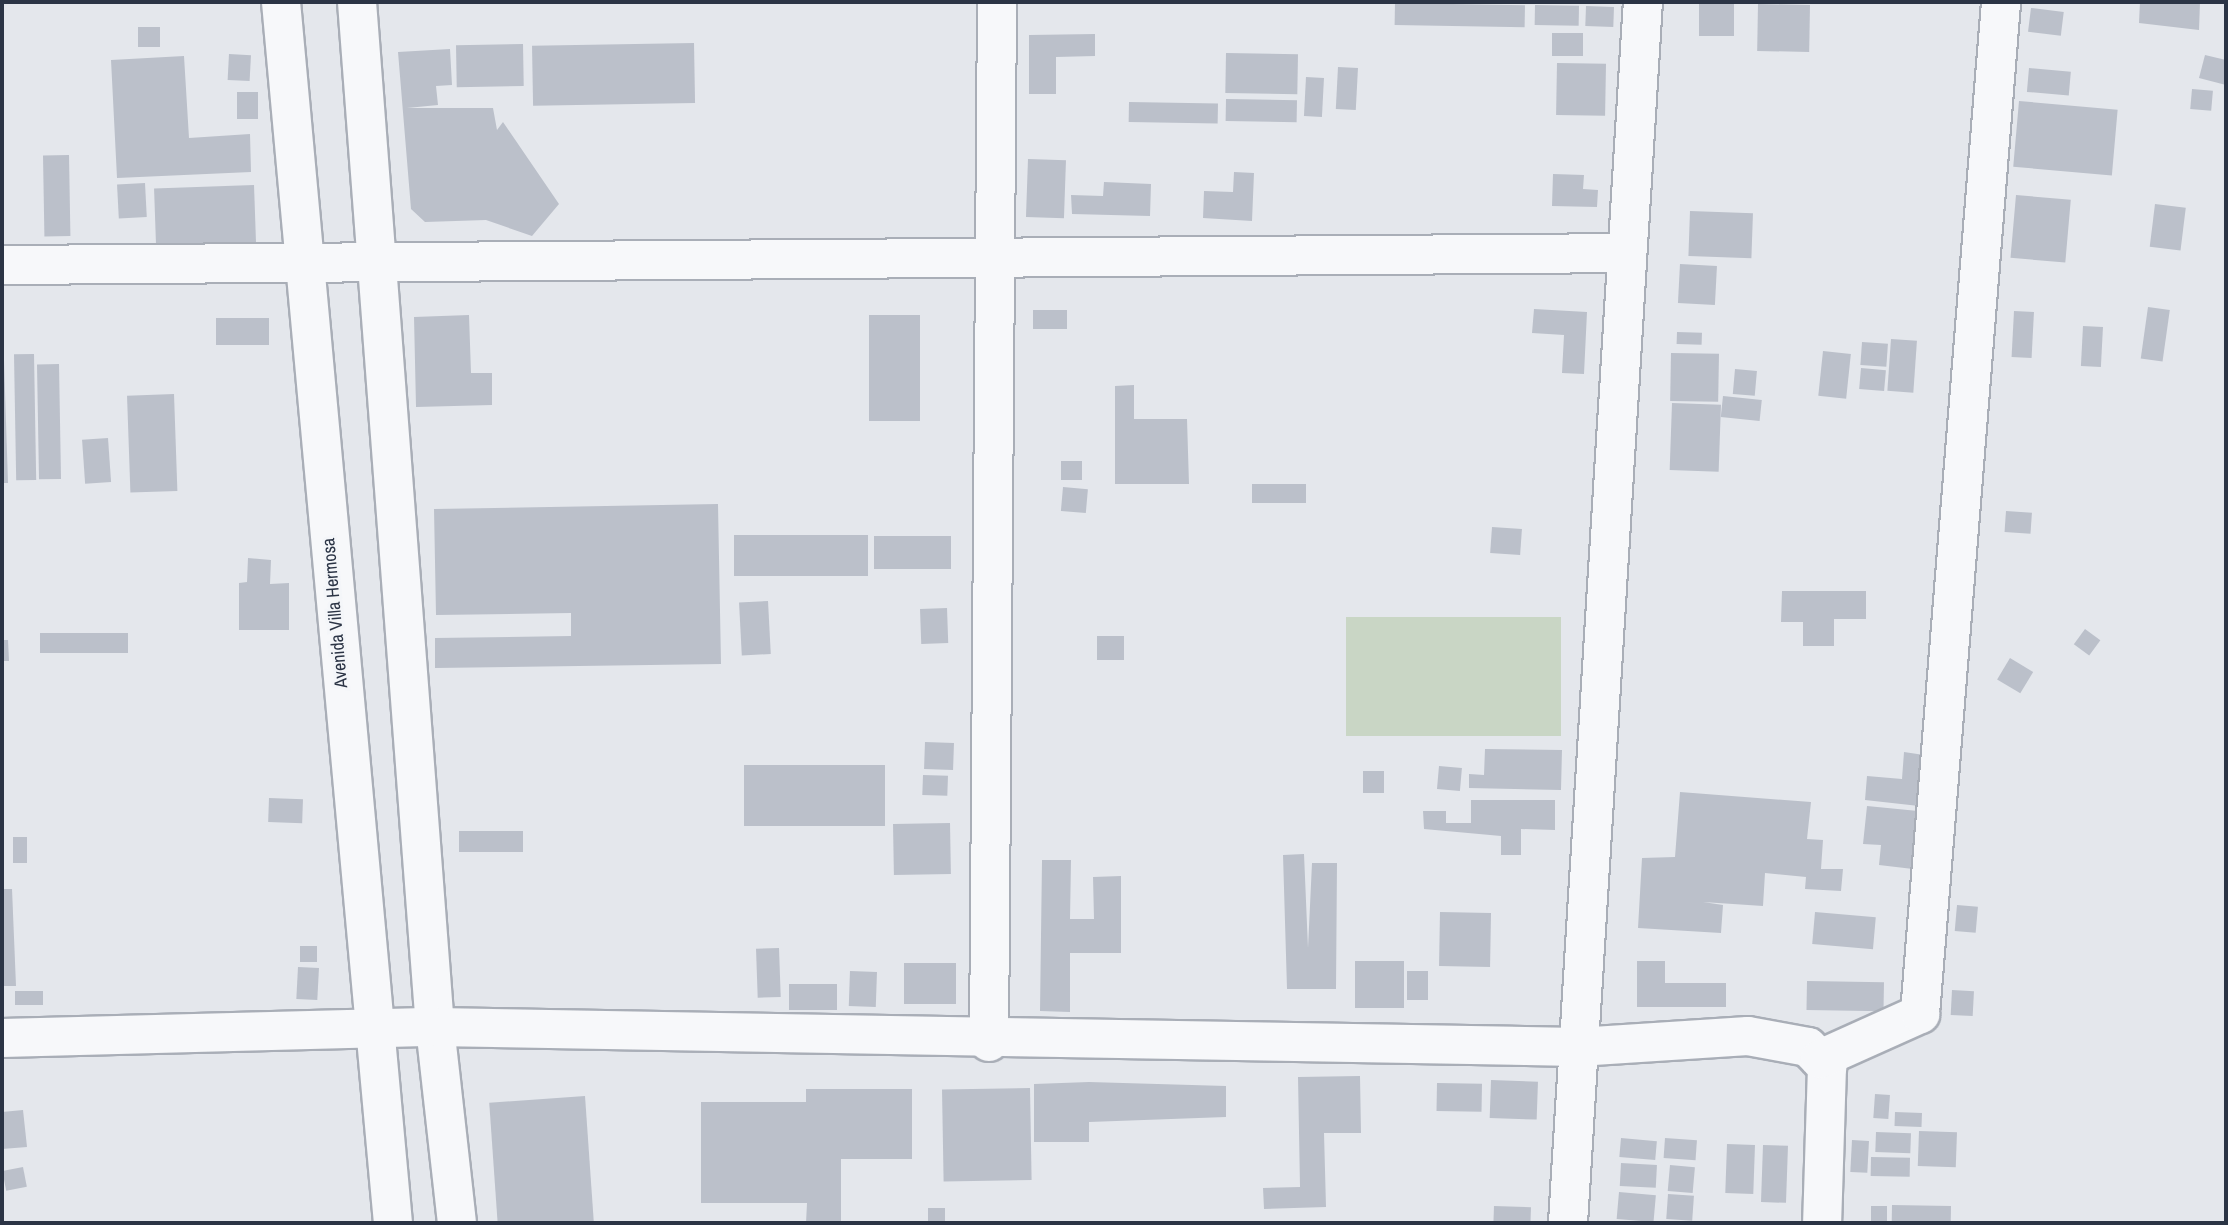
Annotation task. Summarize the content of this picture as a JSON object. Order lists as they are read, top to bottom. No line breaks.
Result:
{"streets":{"street":["Avenida Villa Hermosa"]}}
